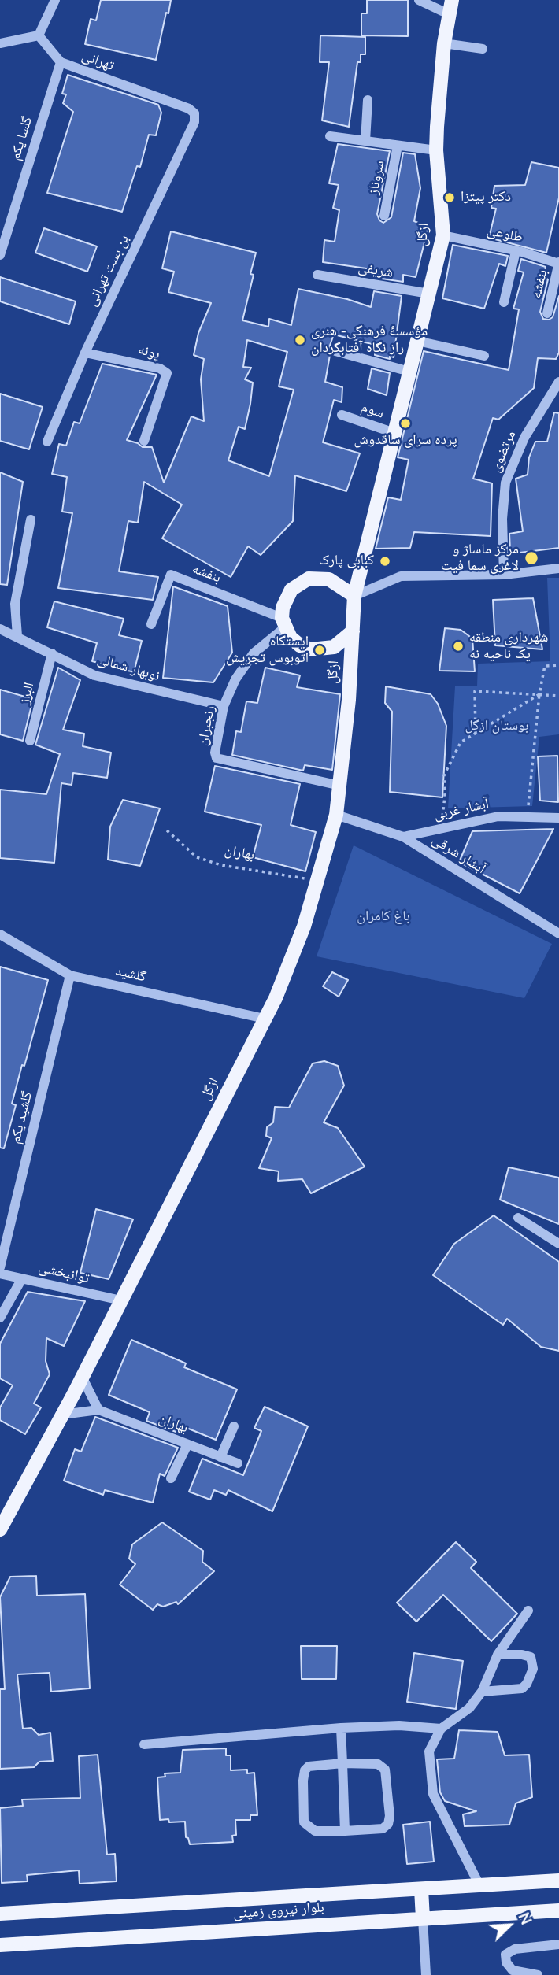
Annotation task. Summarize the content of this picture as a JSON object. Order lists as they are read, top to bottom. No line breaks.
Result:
{"streets":{"main road":["ازگل","بلوار نیروی زمینی"],"street":["تهرانی","گلسا يكم","سروناز","طلوعی","بن بست تهرانی","شریفی","بنفشه","پونه","سوم","مرتضوی","نوبهار شمالی","البرز","رنجبران","آبشار غربی","بهاران","آبشار شرقی","گلشید","گلشيد يكم","توانبخشی"]},"crossings":[["تهرانی","گلسا يكم"],["تهرانی","بن بست تهرانی"],["سروناز","ازگل"],["ازگل","طلوعی"],["ازگل","شریفی"],["ازگل","بنفشه"],["ازگل","سوم"],["ازگل","رنجبران"],["ازگل","بهاران"],["ازگل","آبشار شرقی"],["ازگل","گلشید"],["ازگل","توانبخشی"],["طلوعی","بنفشه"],["بن بست تهرانی","پونه"],["بنفشه","رنجبران"],["نوبهار شمالی","البرز"],["نوبهار شمالی","رنجبران"],["آبشار غربی","آبشار شرقی"],["گلشید","گلشيد يكم"]],"parks":["بوستان ازگل","باغ کامران"],"places":["دکتر پیتزا","مؤسسۀ فرهنگی- هنری راز نگاه آفتابگردان","پرده سرای ساقدوش","مرکز ماساژ و لاغری سما فیت","کبابی پارک","شهرداری منطقه یک ناحیه نه","ایستگاه اتوبوس تجریش"],"north":"top right"}
